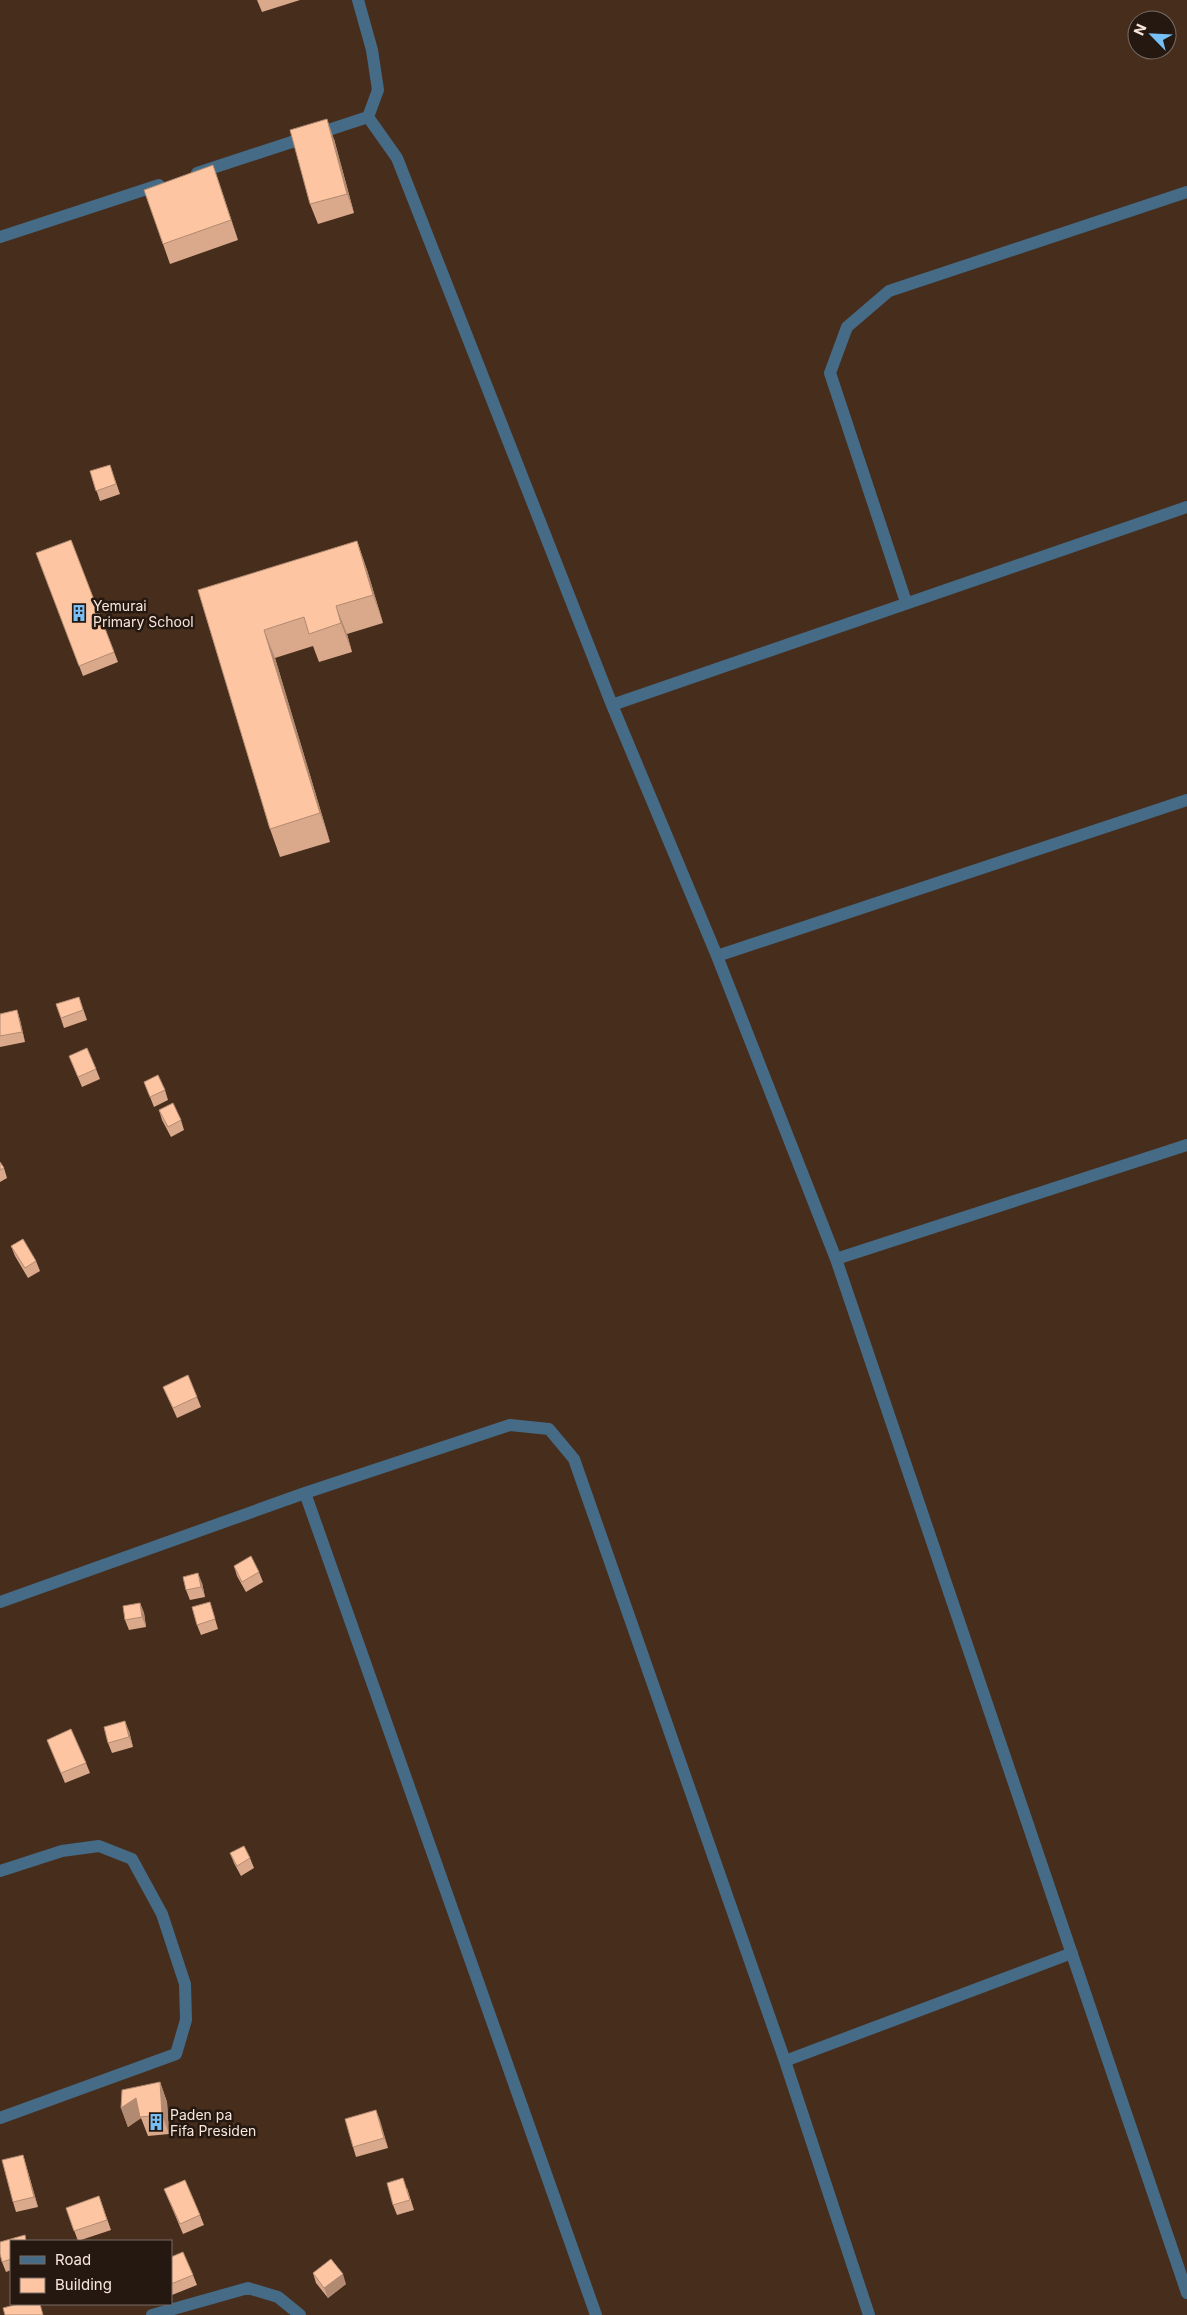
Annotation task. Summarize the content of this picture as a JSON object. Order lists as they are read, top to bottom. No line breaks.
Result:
{"places":{"building":["Yemurai Primary School","Paden pa Fifa Presiden"]},"legend":["Road","Building"],"north":"top left"}
